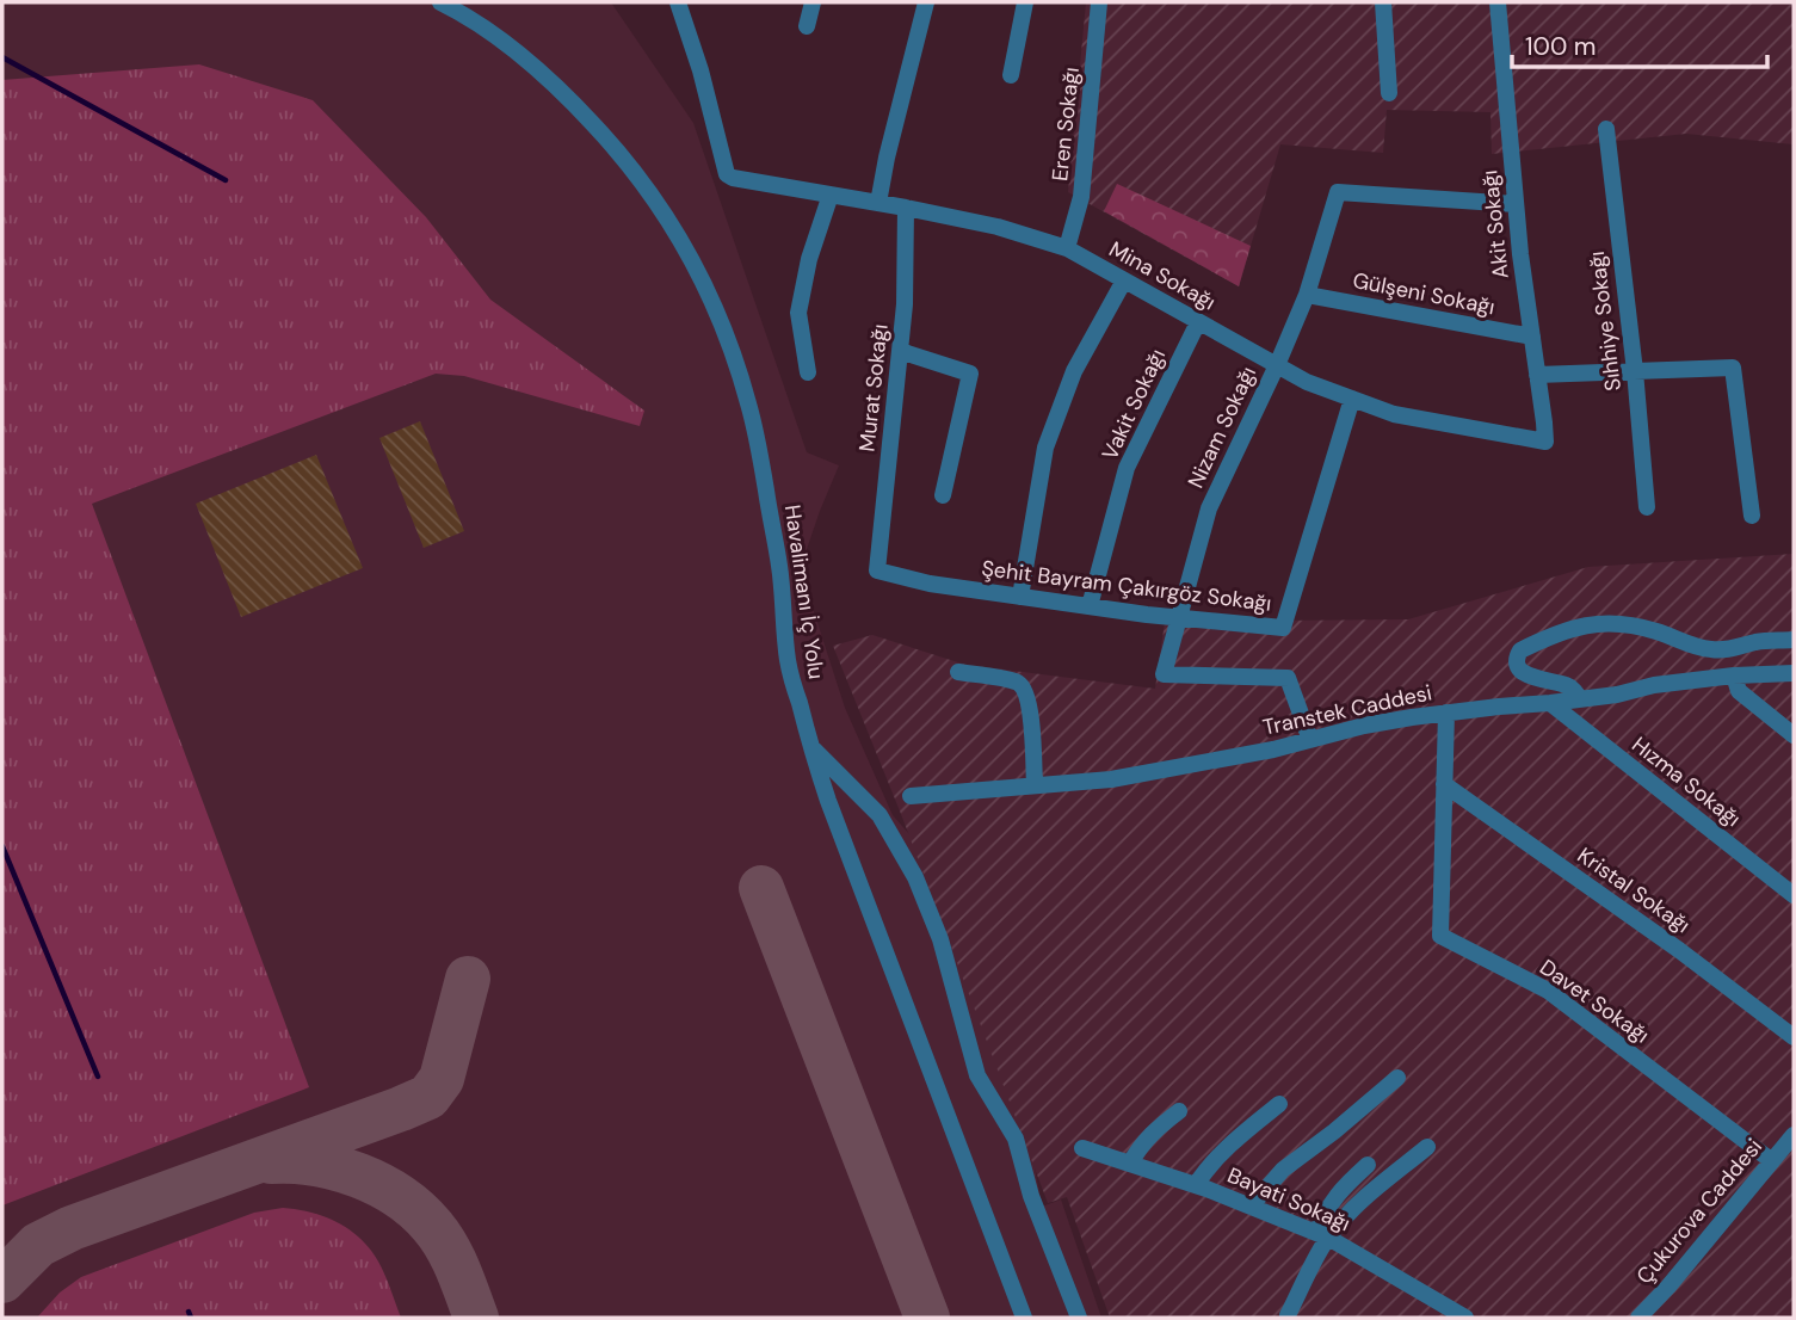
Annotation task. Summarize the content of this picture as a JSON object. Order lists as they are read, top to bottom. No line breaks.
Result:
{"streets":{"street":["Eren Sokağı","Akit Sokağı","Mina Sokağı","Gülşeni Sokağı","Sıhhiye Sokağı","Murat Sokağı","Vakit Sokağı","Nizam Sokağı","Şehit Bayram Çakırgöz Sokağı","Havalimanı İç Yolu","Transtek Caddesi","Hızma Sokağı","Kristal Sokağı","Davet Sokağı","Bayati Sokağı","Çukurova Caddesi"]},"crossings":[["Eren Sokağı","Mina Sokağı"],["Akit Sokağı","Mina Sokağı"],["Akit Sokağı","Gülşeni Sokağı"],["Akit Sokağı","Nizam Sokağı"],["Mina Sokağı","Murat Sokağı"],["Mina Sokağı","Vakit Sokağı"],["Mina Sokağı","Nizam Sokağı"],["Mina Sokağı","Şehit Bayram Çakırgöz Sokağı"],["Gülşeni Sokağı","Nizam Sokağı"],["Murat Sokağı","Şehit Bayram Çakırgöz Sokağı"],["Vakit Sokağı","Şehit Bayram Çakırgöz Sokağı"],["Nizam Sokağı","Şehit Bayram Çakırgöz Sokağı"],["Nizam Sokağı","Transtek Caddesi"],["Transtek Caddesi","Hızma Sokağı"],["Transtek Caddesi","Davet Sokağı"],["Kristal Sokağı","Davet Sokağı"],["Davet Sokağı","Çukurova Caddesi"]],"scale_bar":"100 m"}
